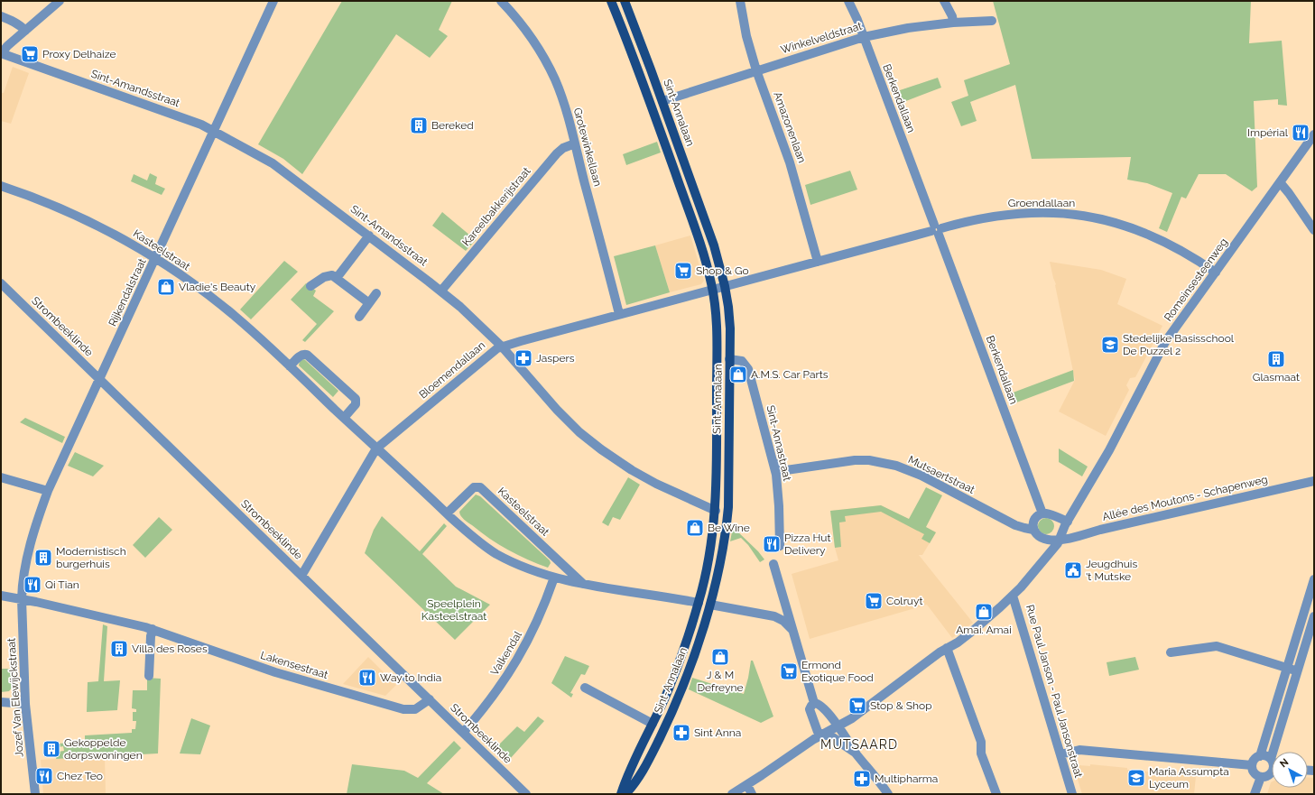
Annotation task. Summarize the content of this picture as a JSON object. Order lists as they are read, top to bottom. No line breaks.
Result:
{"streets":{"main road":["Sint-Annalaan"],"street":["Winkelveldstraat","Sint-Amandsstraat","Berkendallaan","Amazonenlaan","Grotewinkellaan","Groendallaan","Kareelbakkerijstraat","Kasteelstraat","Romeinsesteenweg","Rijkendalstraat","Strombeeklinde","Bloemendallaan","Sint-Annastraat","Mutsaertstraat","Allée des Moutons - Schapenweg","Valkendal","Lakensestraat","Rue Paul Janson - Paul Jansonstraat","Jozef Van Elewijckstraat"]},"crossings":[["Winkelveldstraat","Berkendallaan"],["Winkelveldstraat","Sint-Annalaan"],["Winkelveldstraat","Amazonenlaan"],["Sint-Amandsstraat","Sint-Annalaan"],["Sint-Amandsstraat","Kareelbakkerijstraat"],["Sint-Amandsstraat","Rijkendalstraat"],["Sint-Amandsstraat","Bloemendallaan"],["Berkendallaan","Groendallaan"],["Sint-Annalaan","Groendallaan"],["Sint-Annalaan","Kasteelstraat"],["Sint-Annalaan","Bloemendallaan"],["Sint-Annalaan","Sint-Annastraat"],["Amazonenlaan","Groendallaan"],["Grotewinkellaan","Kareelbakkerijstraat"],["Grotewinkellaan","Bloemendallaan"],["Groendallaan","Romeinsesteenweg"],["Groendallaan","Bloemendallaan"],["Kasteelstraat","Rijkendalstraat"],["Kasteelstraat","Bloemendallaan"],["Kasteelstraat","Valkendal"],["Romeinsesteenweg","Allée des Moutons - Schapenweg"],["Romeinsesteenweg","Rue Paul Janson - Paul Jansonstraat"],["Rijkendalstraat","Strombeeklinde"],["Rijkendalstraat","Lakensestraat"],["Rijkendalstraat","Jozef Van Elewijckstraat"],["Strombeeklinde","Bloemendallaan"],["Strombeeklinde","Valkendal"],["Strombeeklinde","Lakensestraat"],["Sint-Annastraat","Mutsaertstraat"],["Lakensestraat","Jozef Van Elewijckstraat"]],"districts":["MUTSAARD"],"parks":["Speelplein Kasteelstraat"],"places":{"supermarket":["Proxy Delhaize","Shop & Go","Colruyt","Ermond Exotique Food","Stop & Shop"],"building":["Bereked","Glasmaat","Modernistisch burgerhuis","Villa des Roses","Gekoppelde dorpswoningen"],"restaurant":["Impérial","Pizza Hut Delivery","Qi Tian","Way to India","Chez Teo"],"shop":["Vladie's Beauty","A.M.S. Car Parts","Be Wine","Amai. Amai","J & M Defreyne"],"school or university":["Stedelijke Basisschool De Puzzel 2","Maria Assumpta Lyceum"],"pharmacy":["Jaspers","Sint Anna","Multipharma"],"public building":["Jeugdhuis 't Mutske"]},"north":"top left"}
